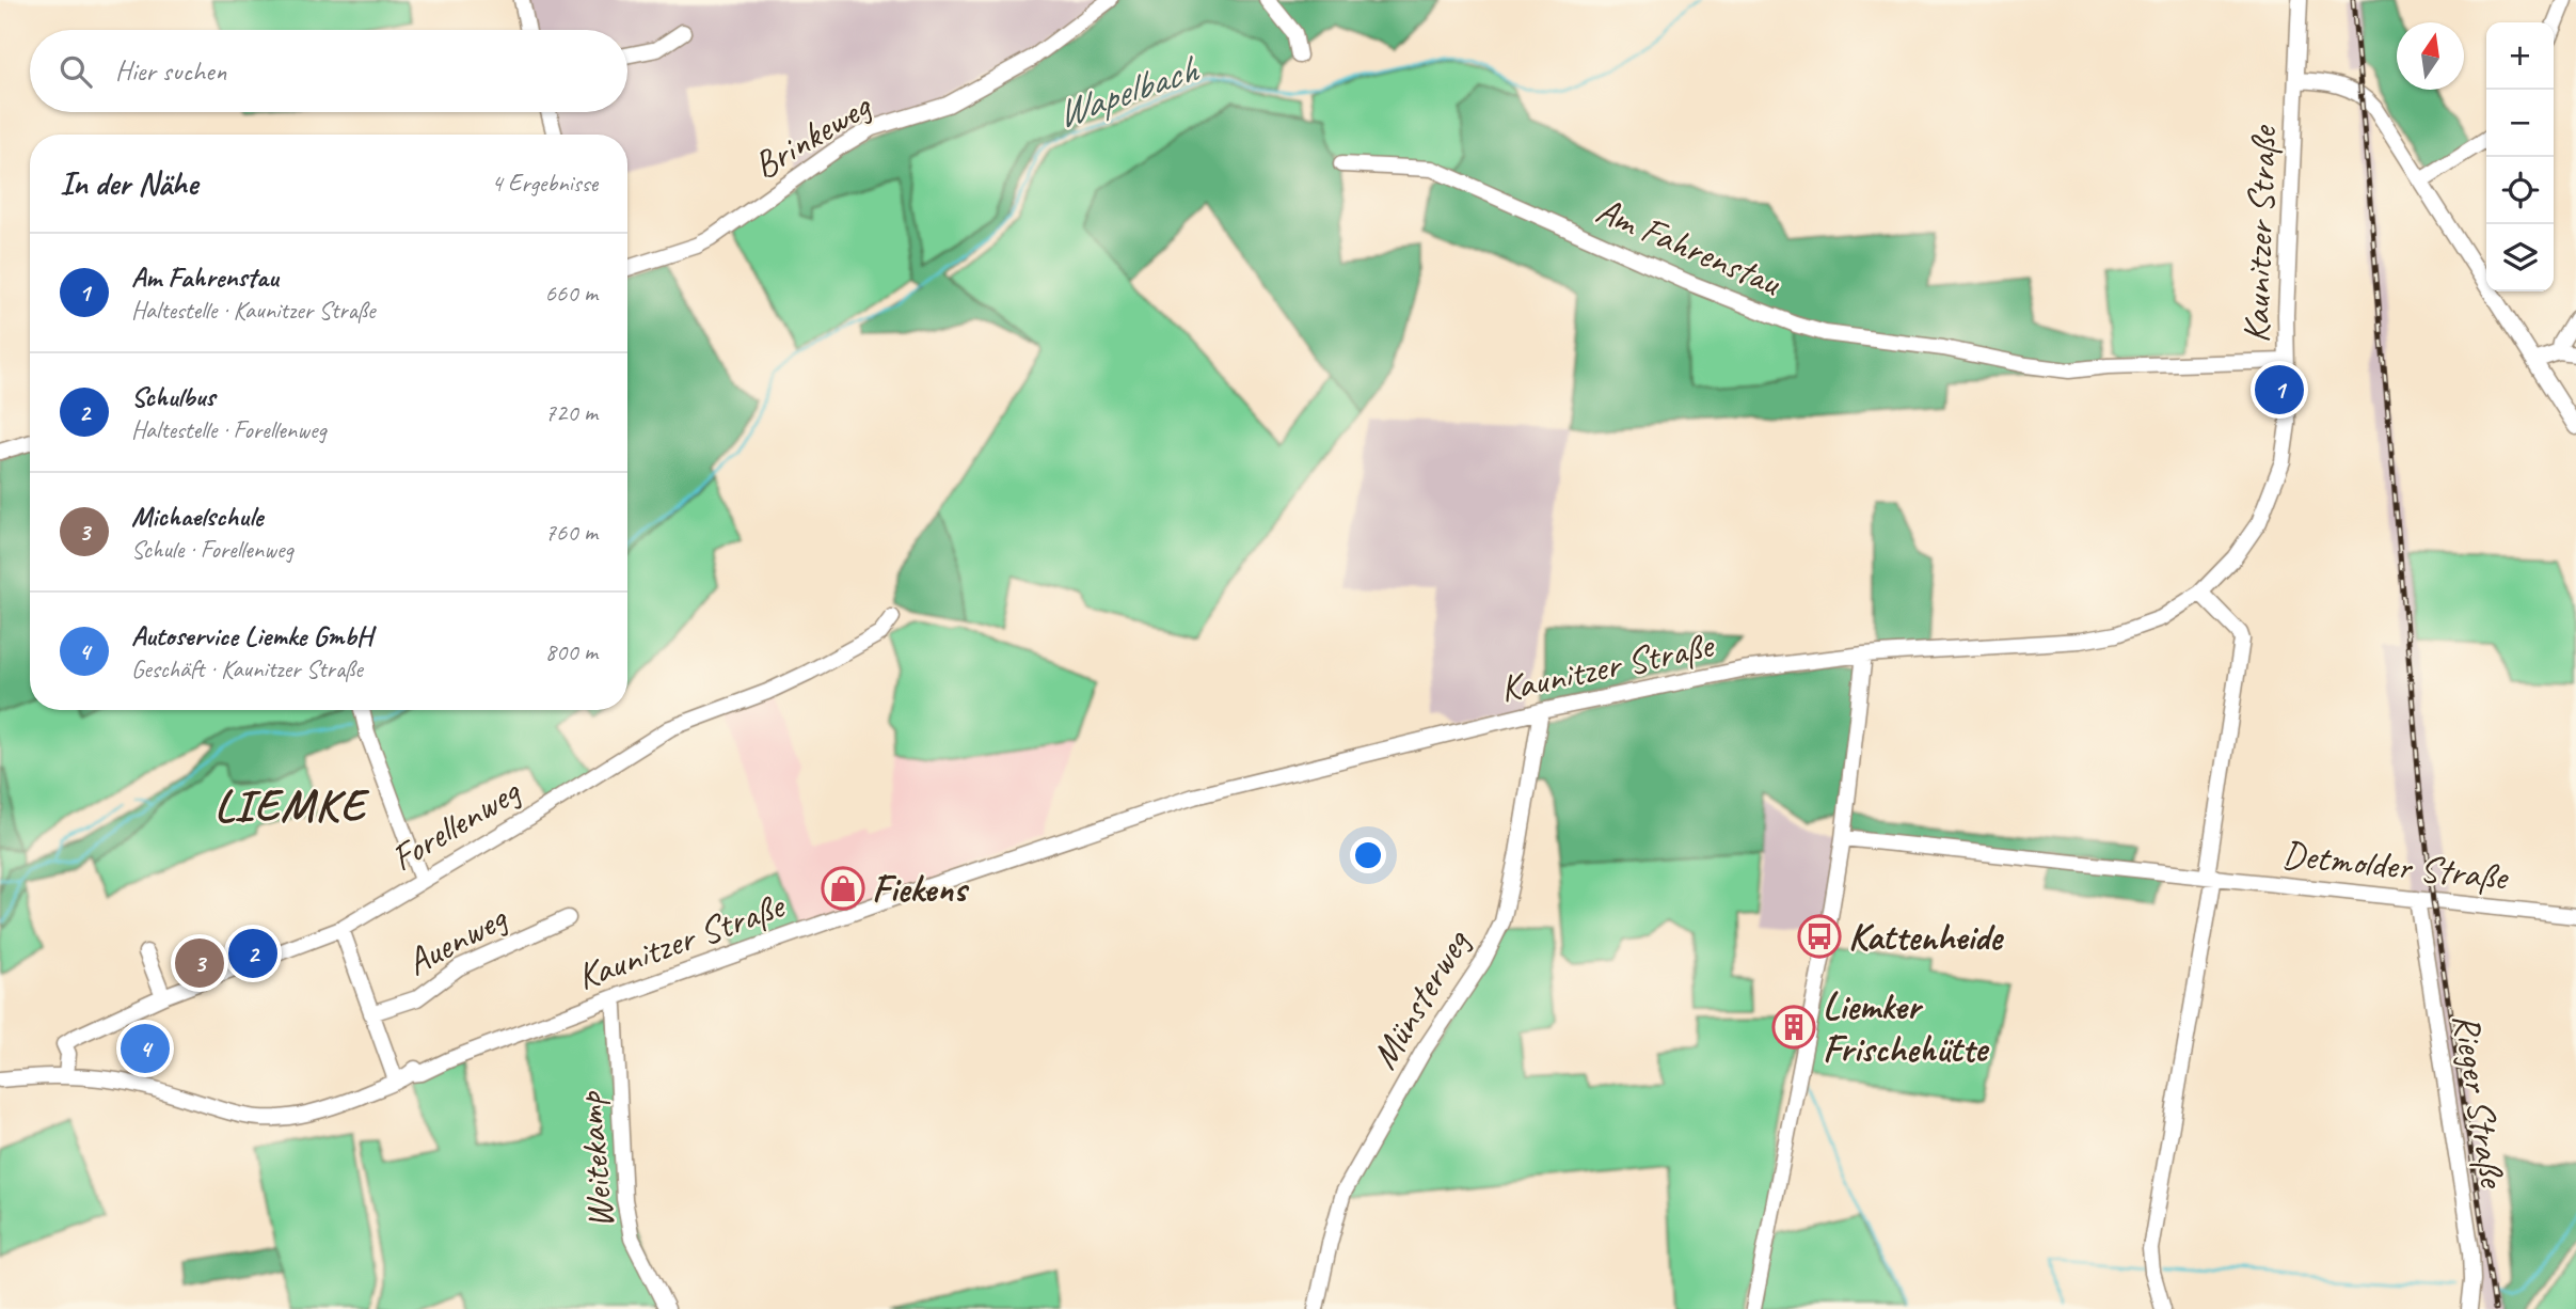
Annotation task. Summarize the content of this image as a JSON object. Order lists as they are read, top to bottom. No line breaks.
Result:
{"streets":{"street":["Brinkeweg","Kaunitzer Straße","Am Fahrenstau","Forellenweg","Detmolder Straße","Auenweg","Münsterweg","Rieger Straße","Weitekamp"]},"crossings":[["Kaunitzer Straße","Am Fahrenstau"],["Kaunitzer Straße","Forellenweg"],["Kaunitzer Straße","Münsterweg"],["Kaunitzer Straße","Weitekamp"],["Detmolder Straße","Rieger Straße"]],"districts":["LIEMKE"],"water":["Wapelbach"],"places":{"shop":["Fiekens"],"bus stop":["Kattenheide"],"building":["Liemker Frischehütte"]},"north":"top","page":{"map_buttons":["+","−"],"search":"Hier suchen","heading":["In der Nähe","4 Ergebnisse"],"list":[{"mark":"1","name":"Am Fahrenstau","note":"Haltestelle · Kaunitzer Straße","value":"660 m"},{"mark":"2","name":"Schulbus","note":"Haltestelle · Forellenweg","value":"720 m"},{"mark":"3","name":"Michaelschule","note":"Schule · Forellenweg","value":"760 m"},{"mark":"4","name":"Autoservice Liemke GmbH","note":"Geschäft · Kaunitzer Straße","value":"800 m"}],"pins":["1","2","3","4"]}}
